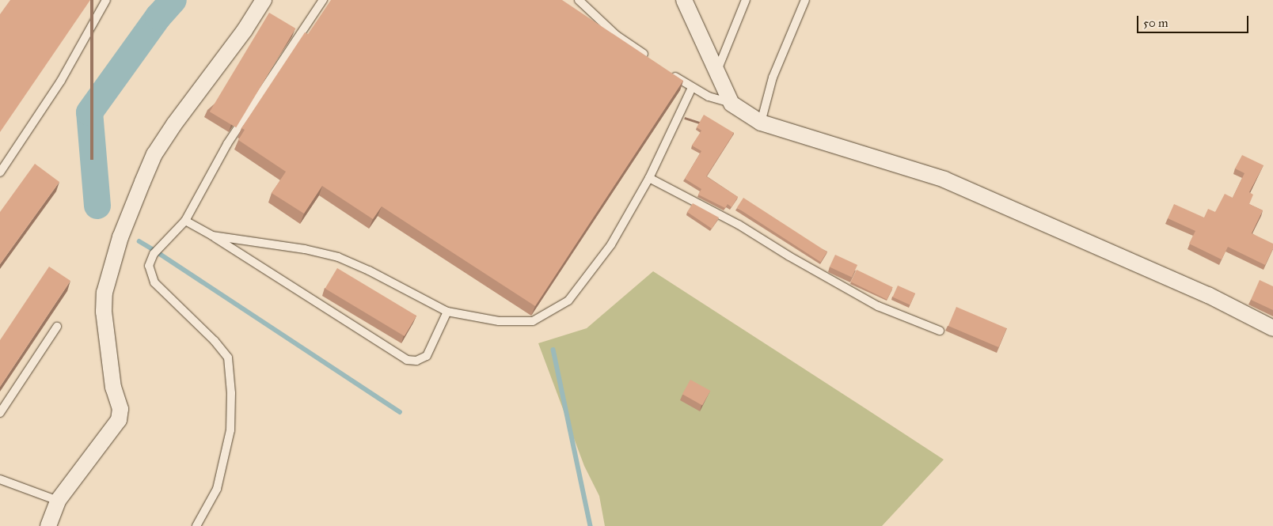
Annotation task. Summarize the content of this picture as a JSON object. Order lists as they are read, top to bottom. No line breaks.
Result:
{"scale_bar":"50 m"}
